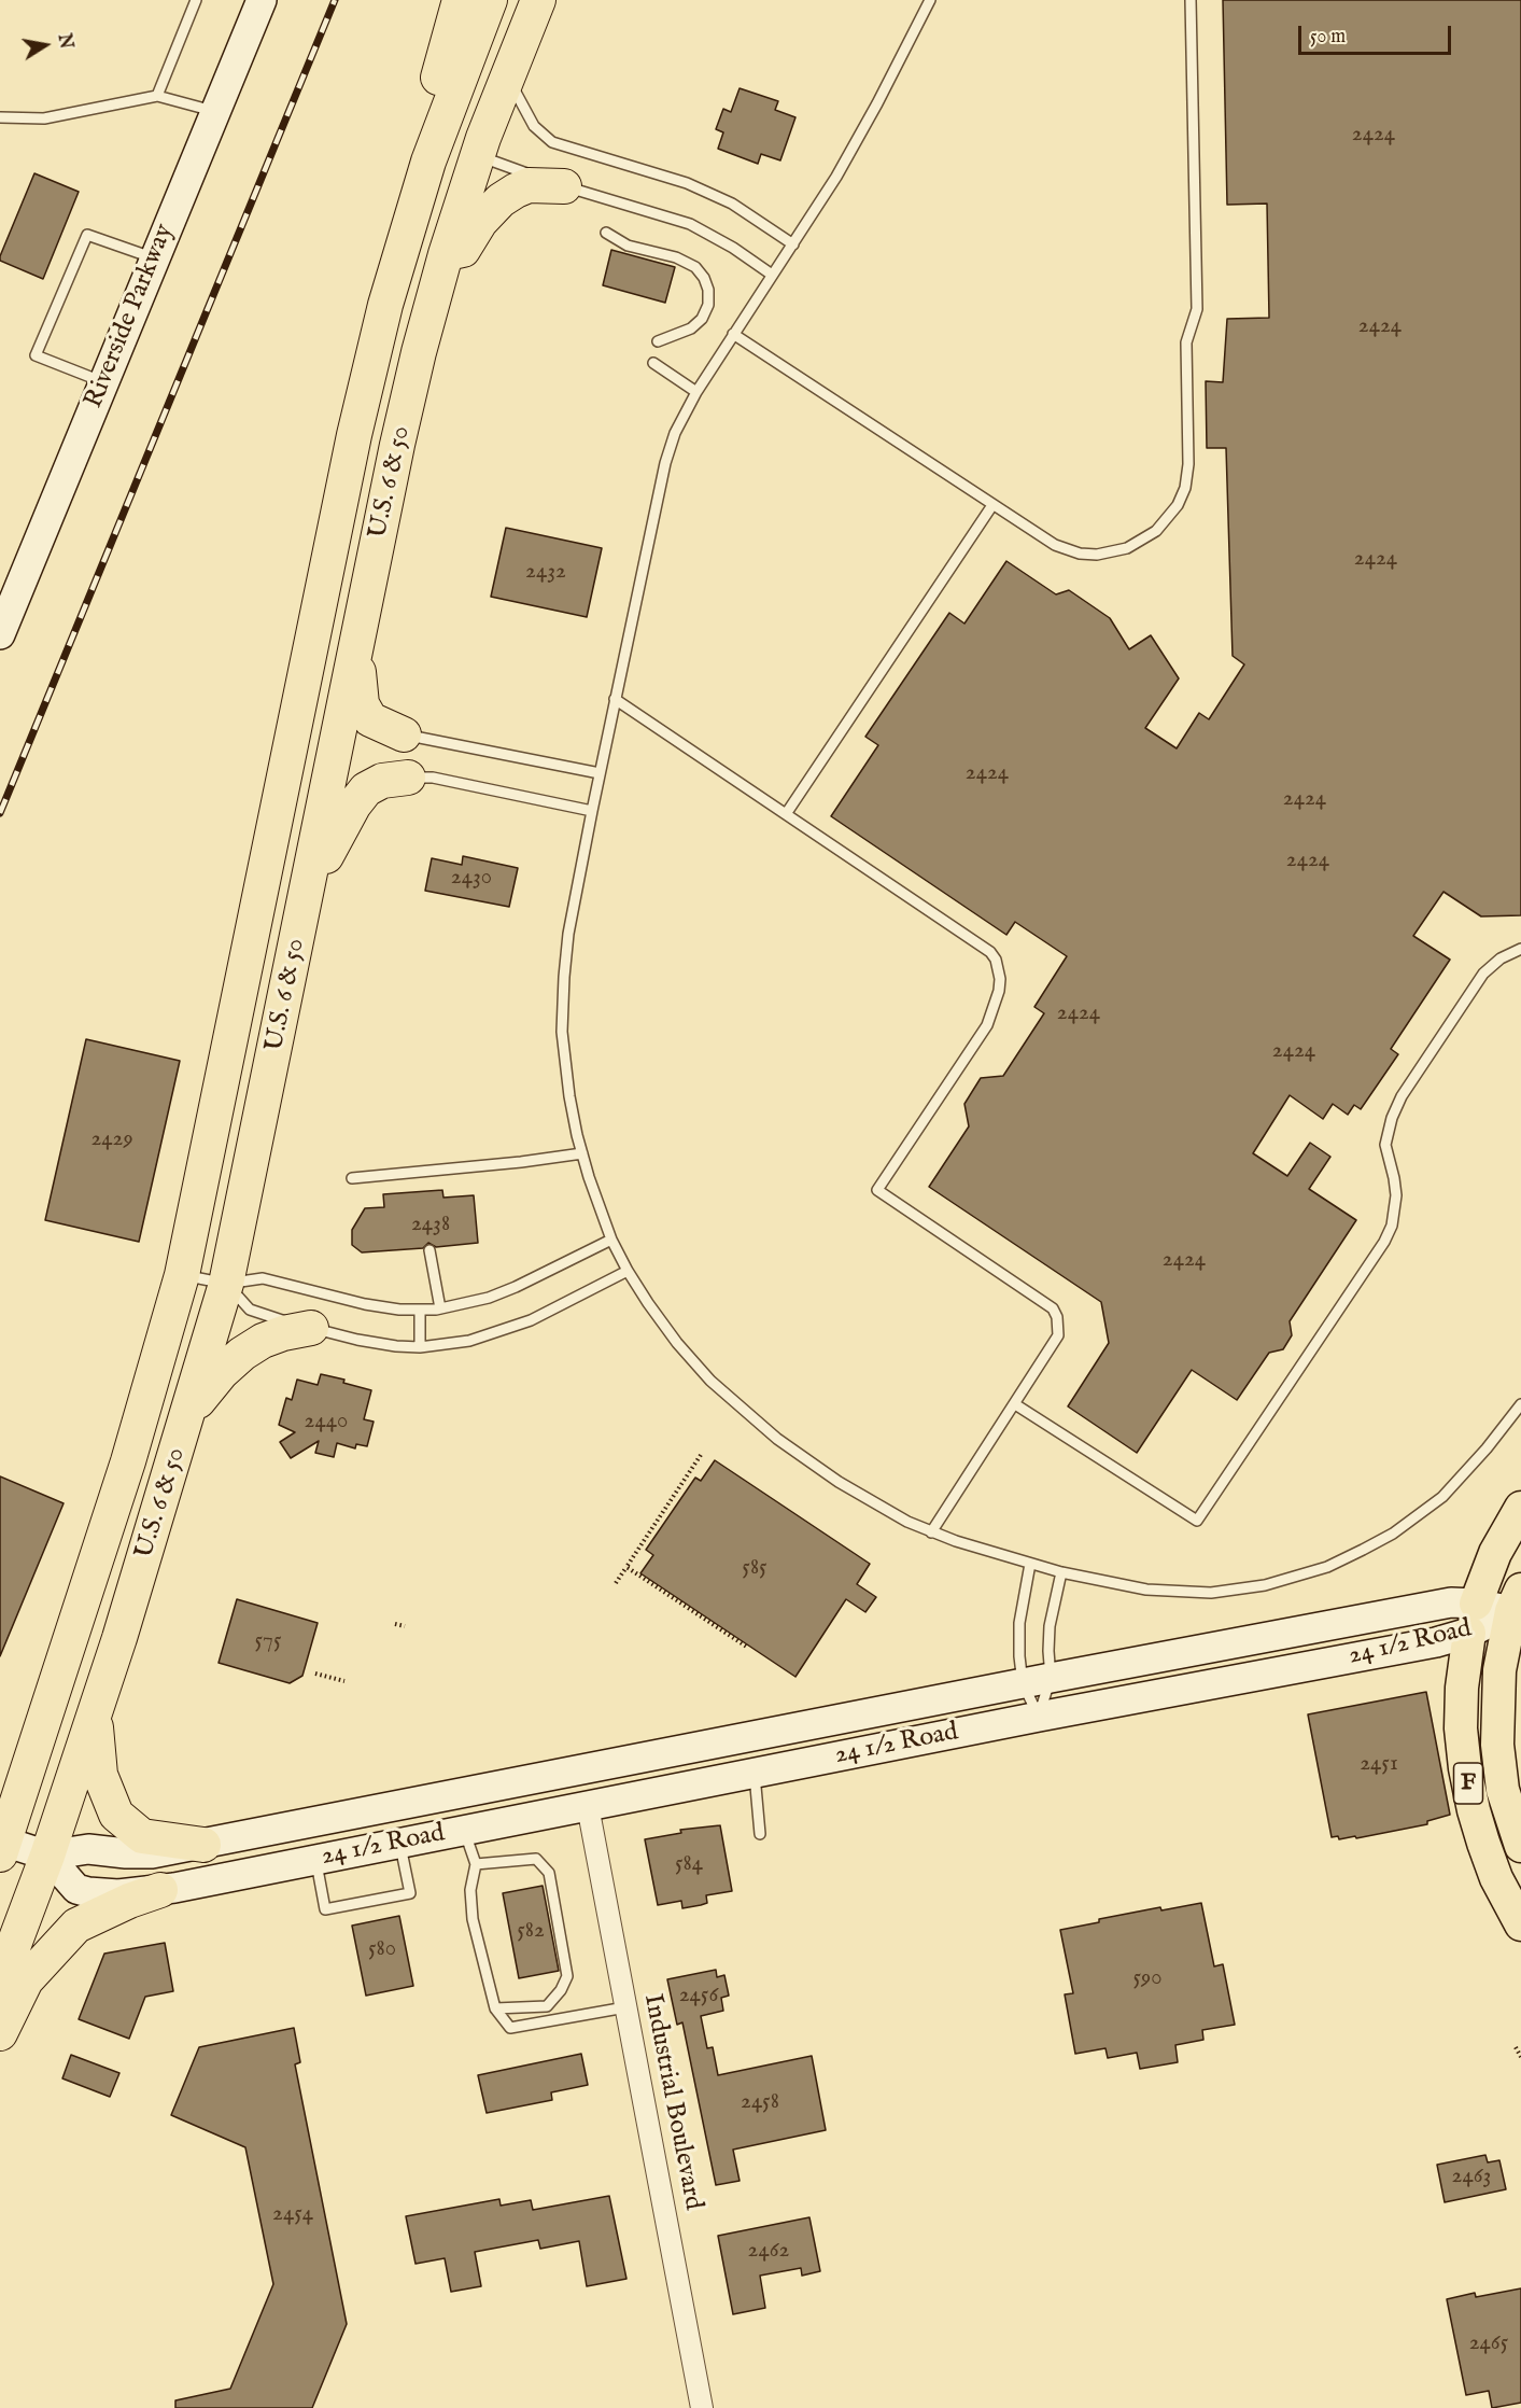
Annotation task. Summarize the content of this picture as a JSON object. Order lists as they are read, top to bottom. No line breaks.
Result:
{"streets":{"highway":["U.S. 6 & 50"],"main road":["Riverside Parkway","24 1/2 Road","F"],"street":["Industrial Boulevard"]},"crossings":[["U.S. 6 & 50","24 1/2 Road"],["24 1/2 Road","F"],["24 1/2 Road","Industrial Boulevard"]],"house_numbers":["2424","2424","2424","2432","2424","2424","2424","2430","2424","2424","2429","2438","2424","2440","585","575","2451","584","582","580","590","2456","2458","2463","2454","2462","2465"],"scale_bar":"50 m","north":"right"}
